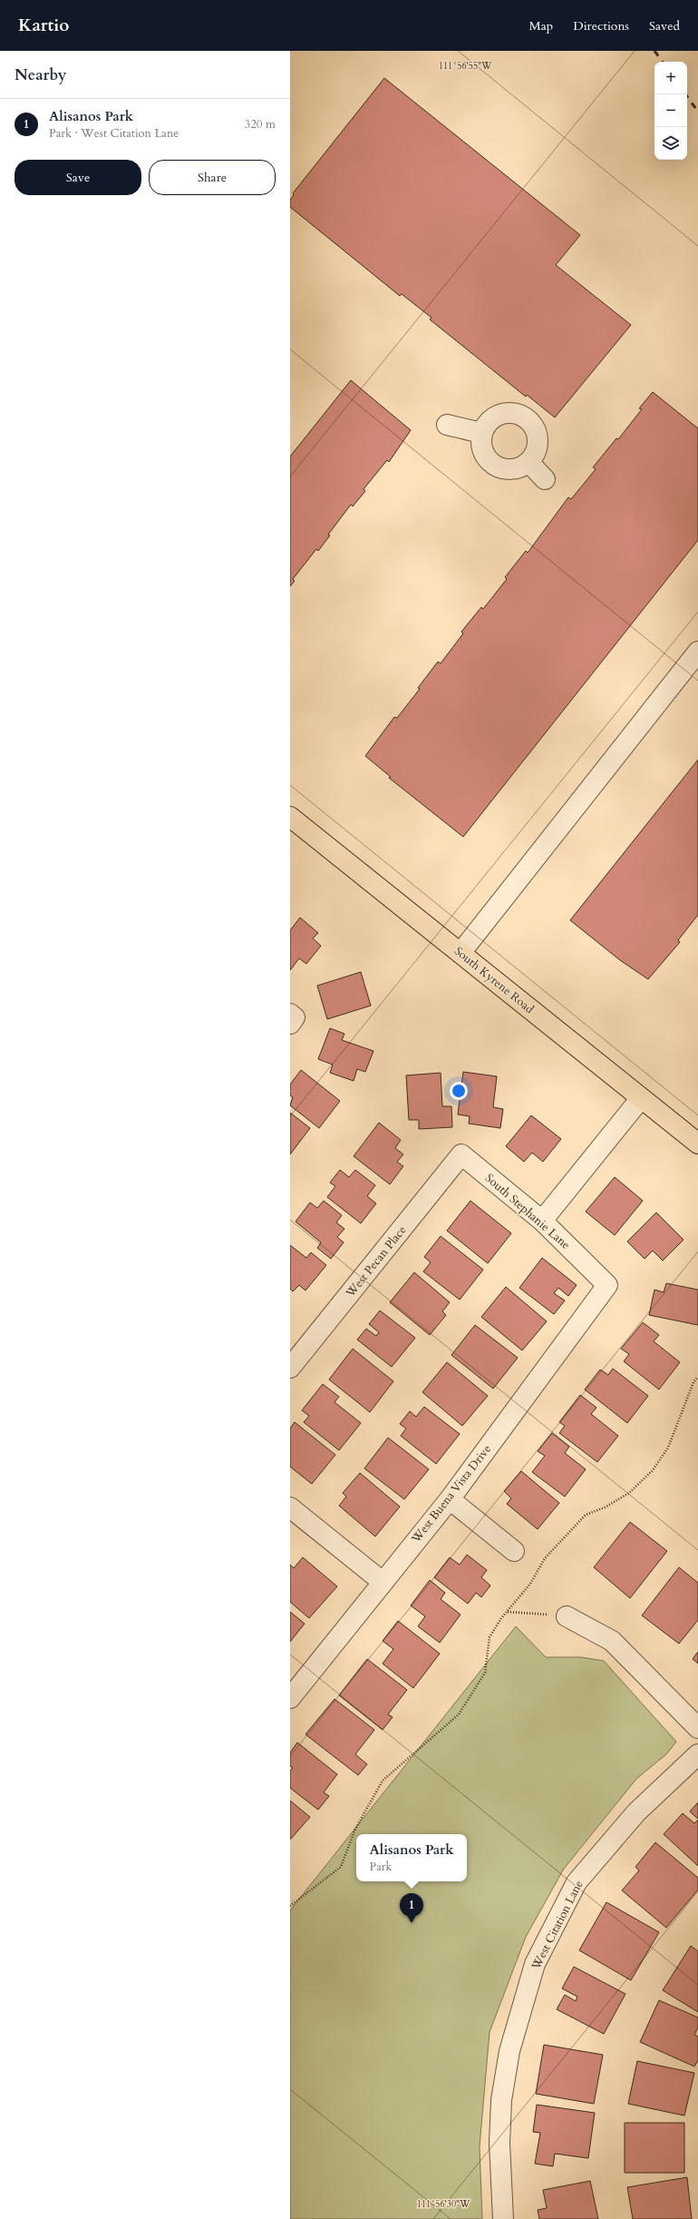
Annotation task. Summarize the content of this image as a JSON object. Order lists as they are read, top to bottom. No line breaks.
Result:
{"streets":{"main road":["South Kyrene Road"],"street":["South Stephanie Lane","West Pecan Place","West Buena Vista Drive","West Citation Lane"]},"crossings":[["South Stephanie Lane","West Pecan Place"],["South Stephanie Lane","West Buena Vista Drive"]],"page":{"header":"Kartio","nav":["Map","Directions","Saved"],"heading":"Nearby","map_buttons":["+","−"],"list":[{"mark":"1","name":"Alisanos Park","note":"Park · West Citation Lane","value":"320 m"}],"buttons":["Save","Share"],"popup":["Alisanos Park","Park"],"pins":"1"},"coordinates":["111°56'55\"W","111°56'30\"W"]}
